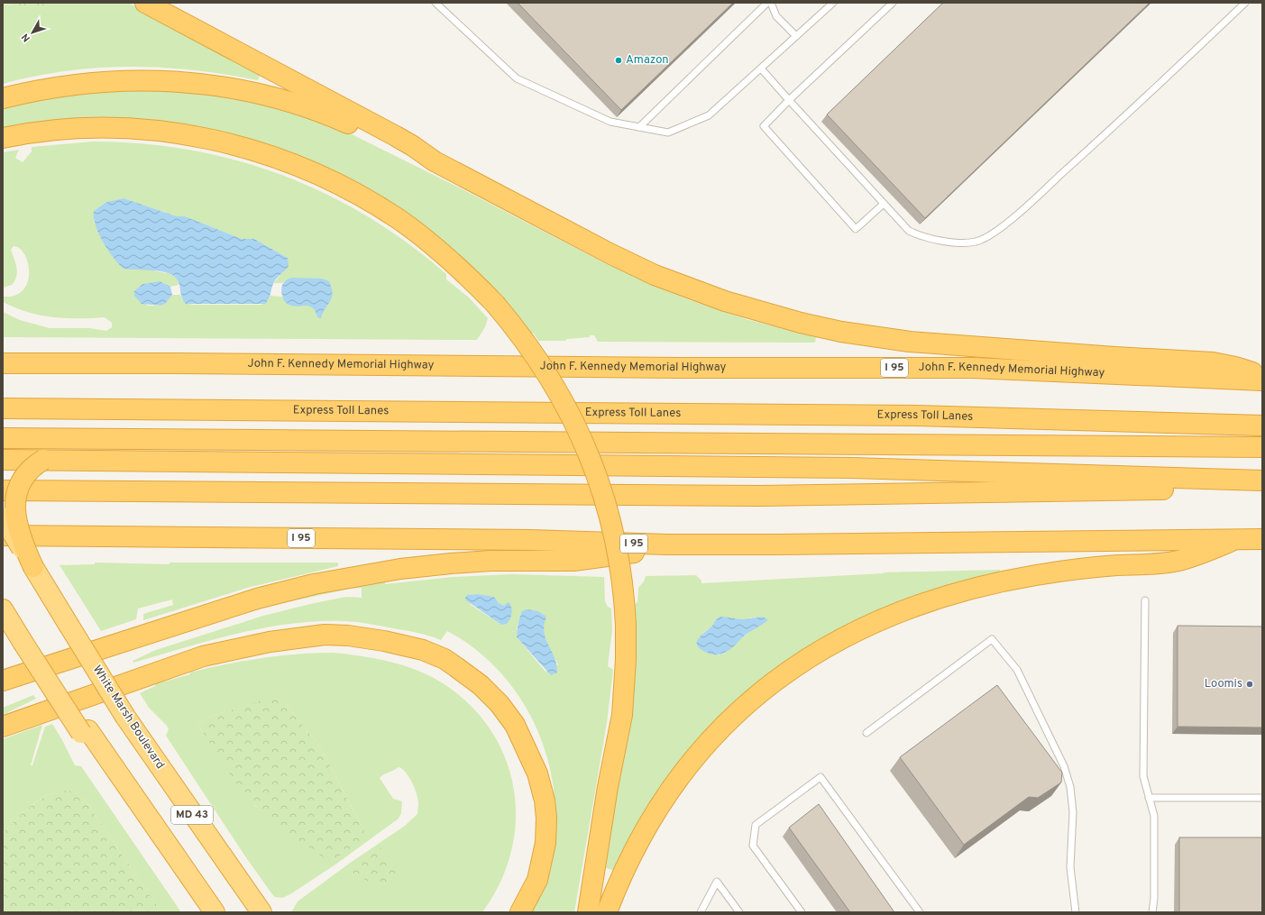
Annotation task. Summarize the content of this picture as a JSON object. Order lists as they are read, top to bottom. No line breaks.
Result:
{"streets":{"highway":["John F. Kennedy Memorial Highway","I 95","Express Toll Lanes","White Marsh Boulevard","MD 43"]},"places":["Amazon","Loomis"],"north":"bottom left"}
